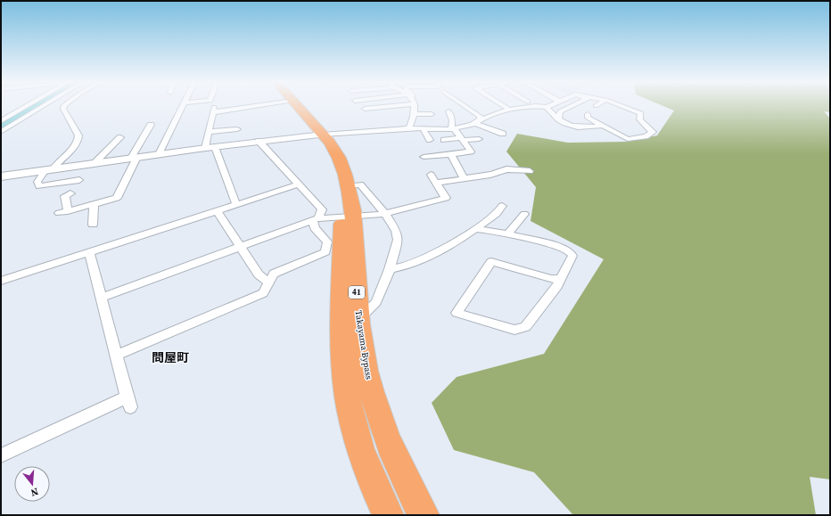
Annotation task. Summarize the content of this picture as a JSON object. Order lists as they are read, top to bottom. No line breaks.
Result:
{"streets":{"highway":["41","Takayama Bypass"]},"districts":["問屋町"],"north":"bottom"}
